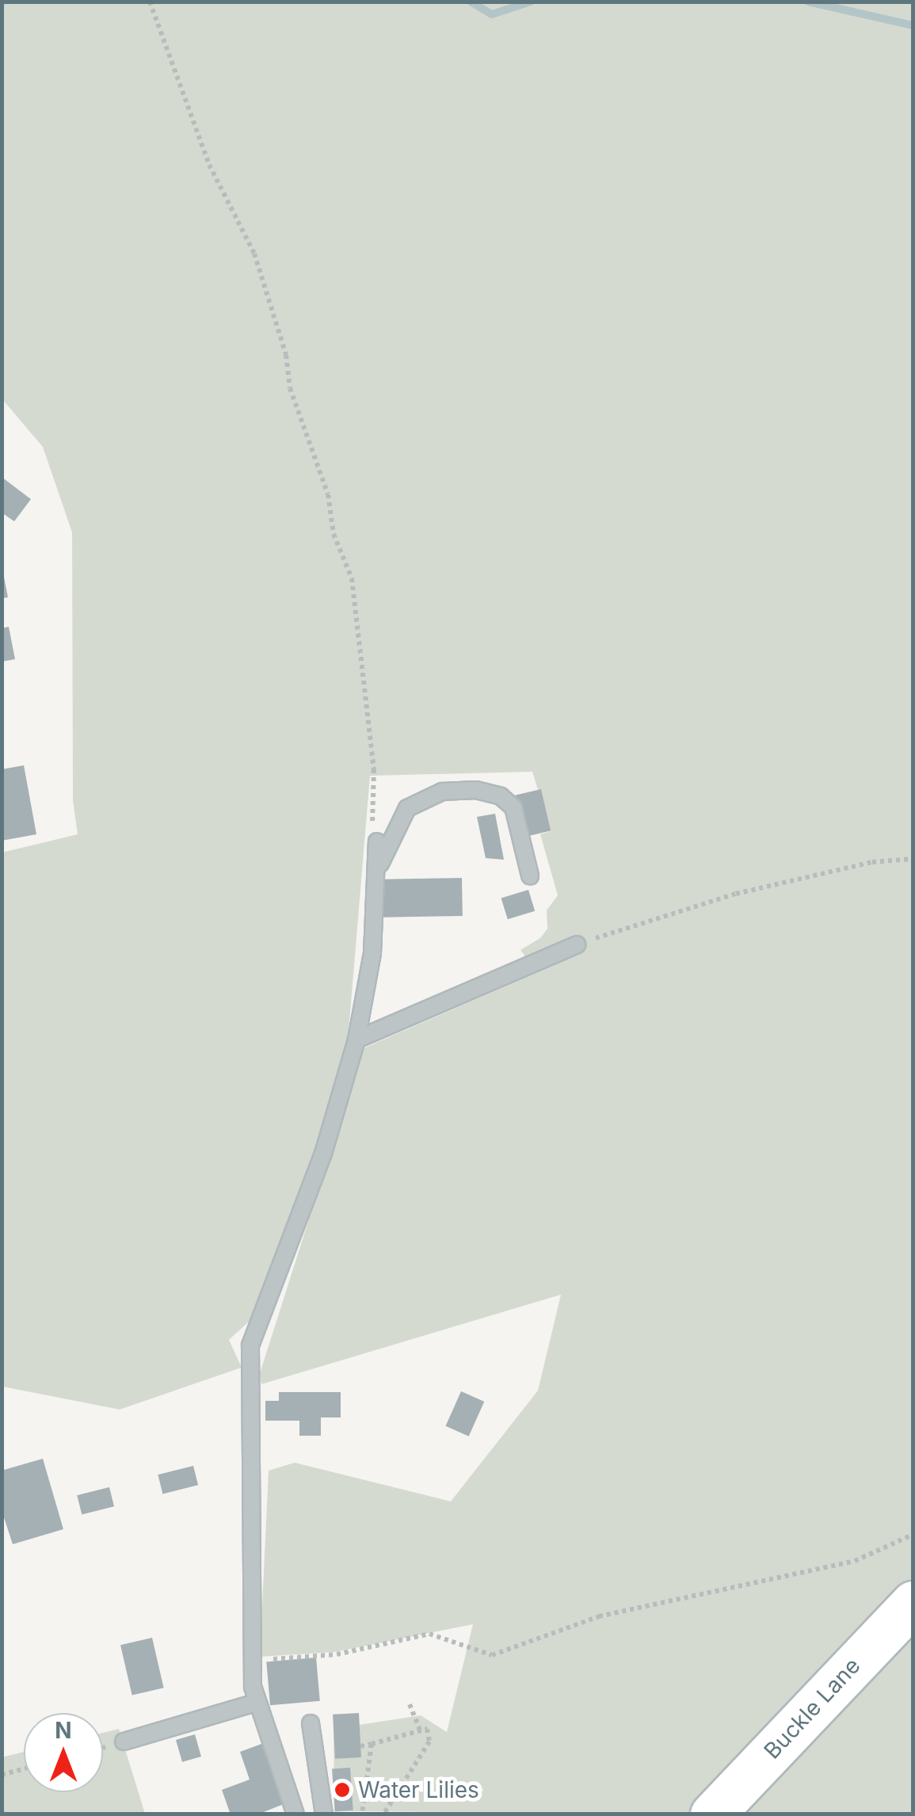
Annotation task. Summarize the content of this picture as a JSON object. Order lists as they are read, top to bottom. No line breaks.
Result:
{"streets":{"street":["Buckle Lane"]},"places":["Water Lilies"],"north":"top"}
